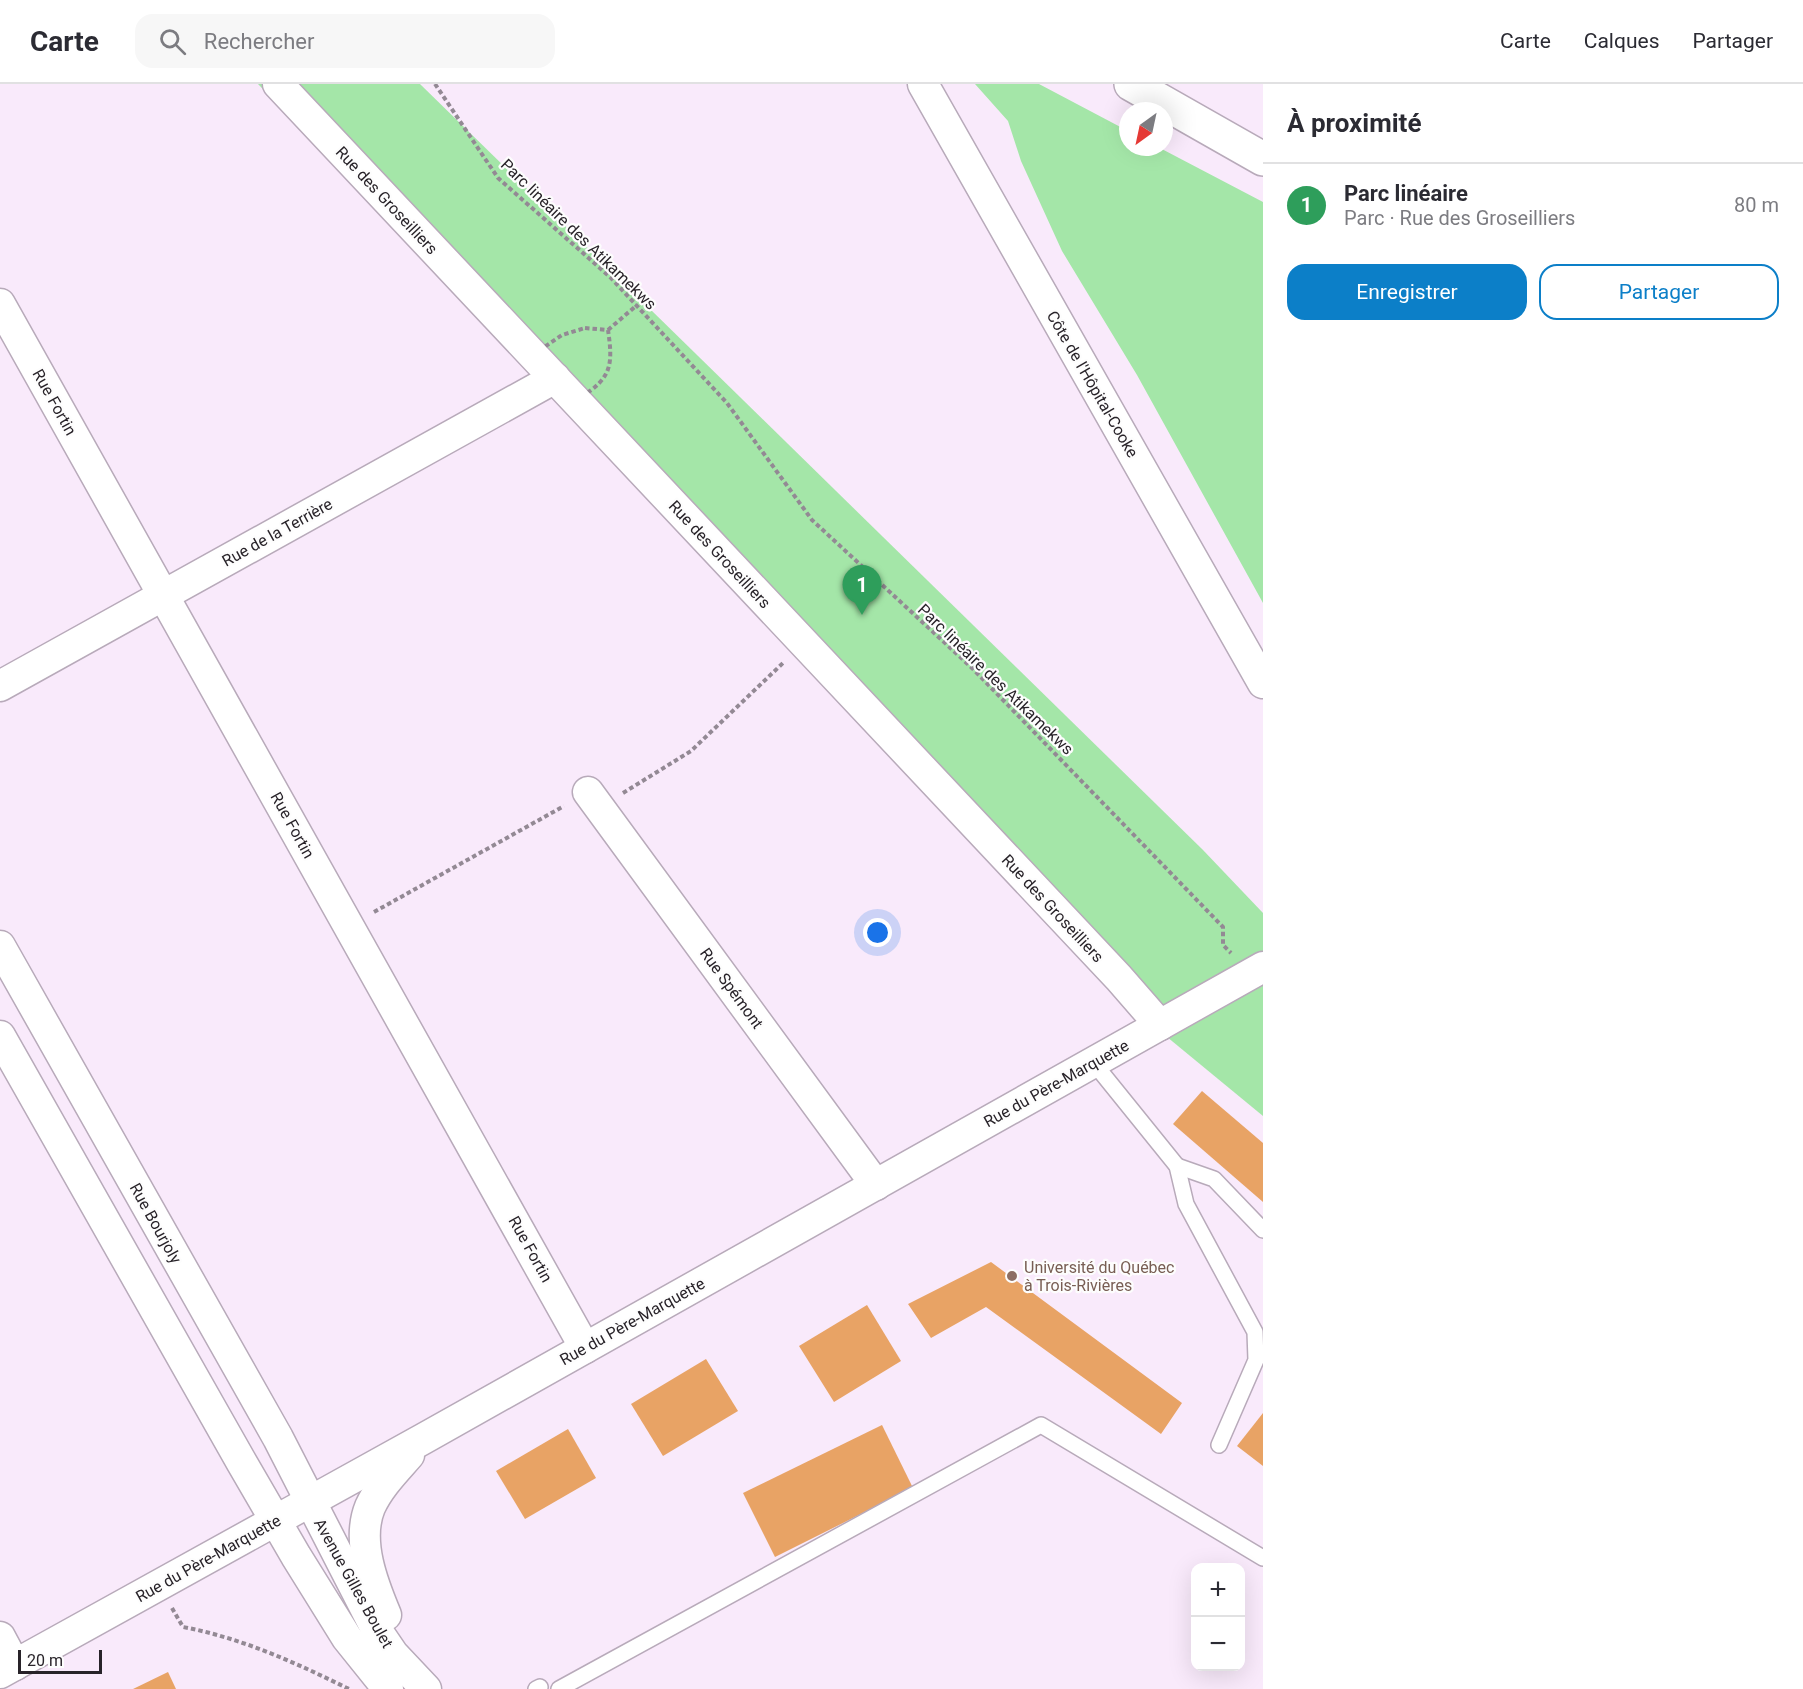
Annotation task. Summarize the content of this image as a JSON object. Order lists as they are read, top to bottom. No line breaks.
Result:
{"streets":{"street":["Rue des Groseilliers","Côte de l'Hôpital-Cooke","Rue Fortin","Rue de la Terrière","Rue Spémont","Rue du Père-Marquette","Rue Bourjoly","Avenue Gilles Boulet"],"path":["Parc linéaire des Atikamekws"]},"crossings":[["Rue des Groseilliers","Rue de la Terrière"],["Rue des Groseilliers","Rue du Père-Marquette"],["Rue Fortin","Rue de la Terrière"],["Rue Fortin","Rue du Père-Marquette"],["Rue Spémont","Rue du Père-Marquette"],["Rue du Père-Marquette","Rue Bourjoly"],["Rue du Père-Marquette","Avenue Gilles Boulet"],["Rue Bourjoly","Avenue Gilles Boulet"]],"places":["Université du Québec à Trois-Rivières"],"scale_bar":"20 m","north":"bottom left","page":{"header":"Carte","search":"Rechercher","nav":["Carte","Calques","Partager"],"heading":"À proximité","list":[{"mark":"1","name":"Parc linéaire","note":"Parc · Rue des Groseilliers","value":"80 m"}],"buttons":["Enregistrer","Partager"],"pins":"1","map_buttons":["+","−"],"scale":"20 m"}}
